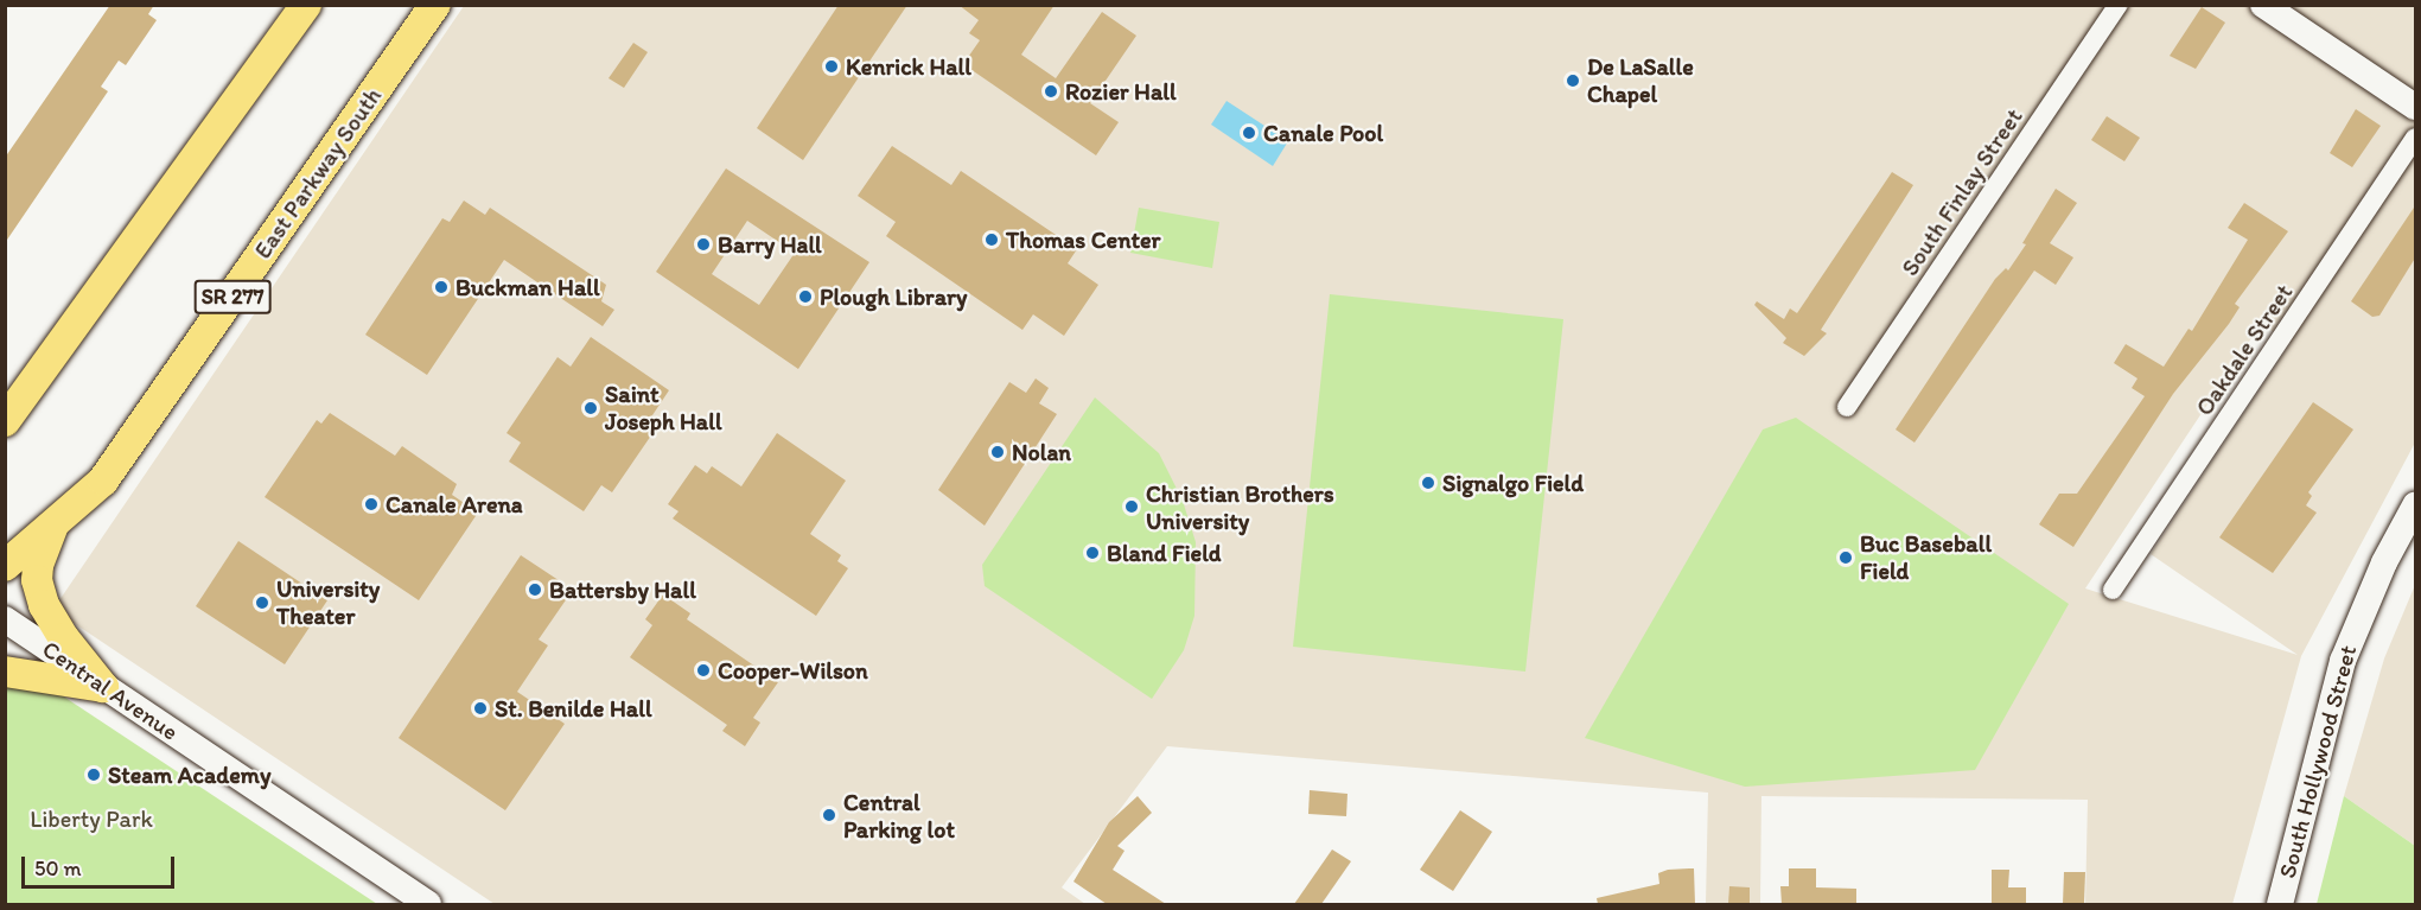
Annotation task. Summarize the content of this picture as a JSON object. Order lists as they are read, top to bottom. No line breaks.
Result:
{"streets":{"main road":["East Parkway South","SR 277","Central Avenue","South Hollywood Street"],"street":["South Finlay Street","Oakdale Street"]},"parks":["Liberty Park"],"places":["Kenrick Hall","De LaSalle Chapel","Rozier Hall","Canale Pool","Thomas Center","Barry Hall","Buckman Hall","Plough Library","Saint Joseph Hall","Nolan","Signalgo Field","Canale Arena","Christian Brothers University","Bland Field","Buc Baseball Field","Battersby Hall","University Theater","Cooper-Wilson","St. Benilde Hall","Steam Academy","Central Parking lot"],"scale_bar":"50 m"}
